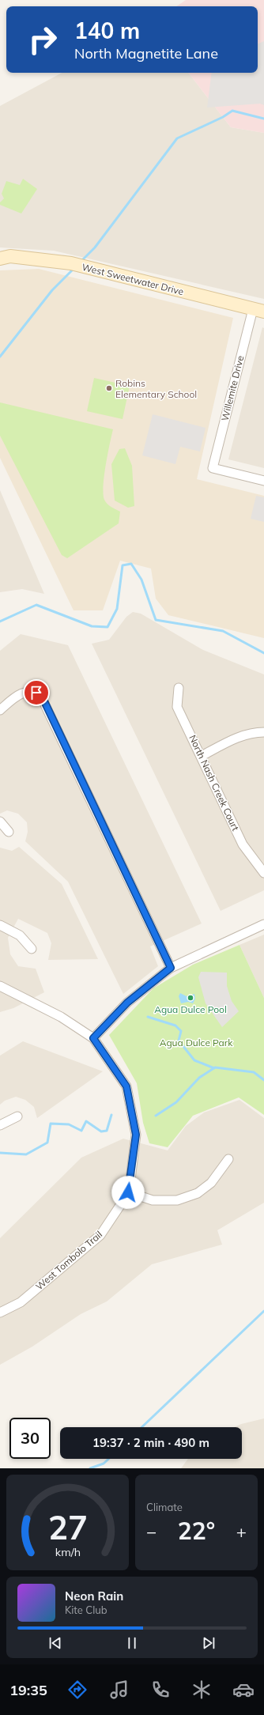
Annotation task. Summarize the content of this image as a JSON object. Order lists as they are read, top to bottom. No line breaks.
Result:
{"streets":{"street":["West Sweetwater Drive","Willemite Drive","North Nash Creek Court","West Tombolo Trail"]},"crossings":[["West Sweetwater Drive","Willemite Drive"]],"parks":["Agua Dulce Park"],"places":["Robins Elementary School","Agua Dulce Pool"],"page":{"turn":["140 m","North Magnetite Lane"],"limit":"30","trip":"19:37 · 2 min · 490 m","tile":"Climate","heat":["−","22°","+"],"song":["Neon Rain","Kite Club"],"tabs":"19:35","gauge":["27","km/h"]}}
